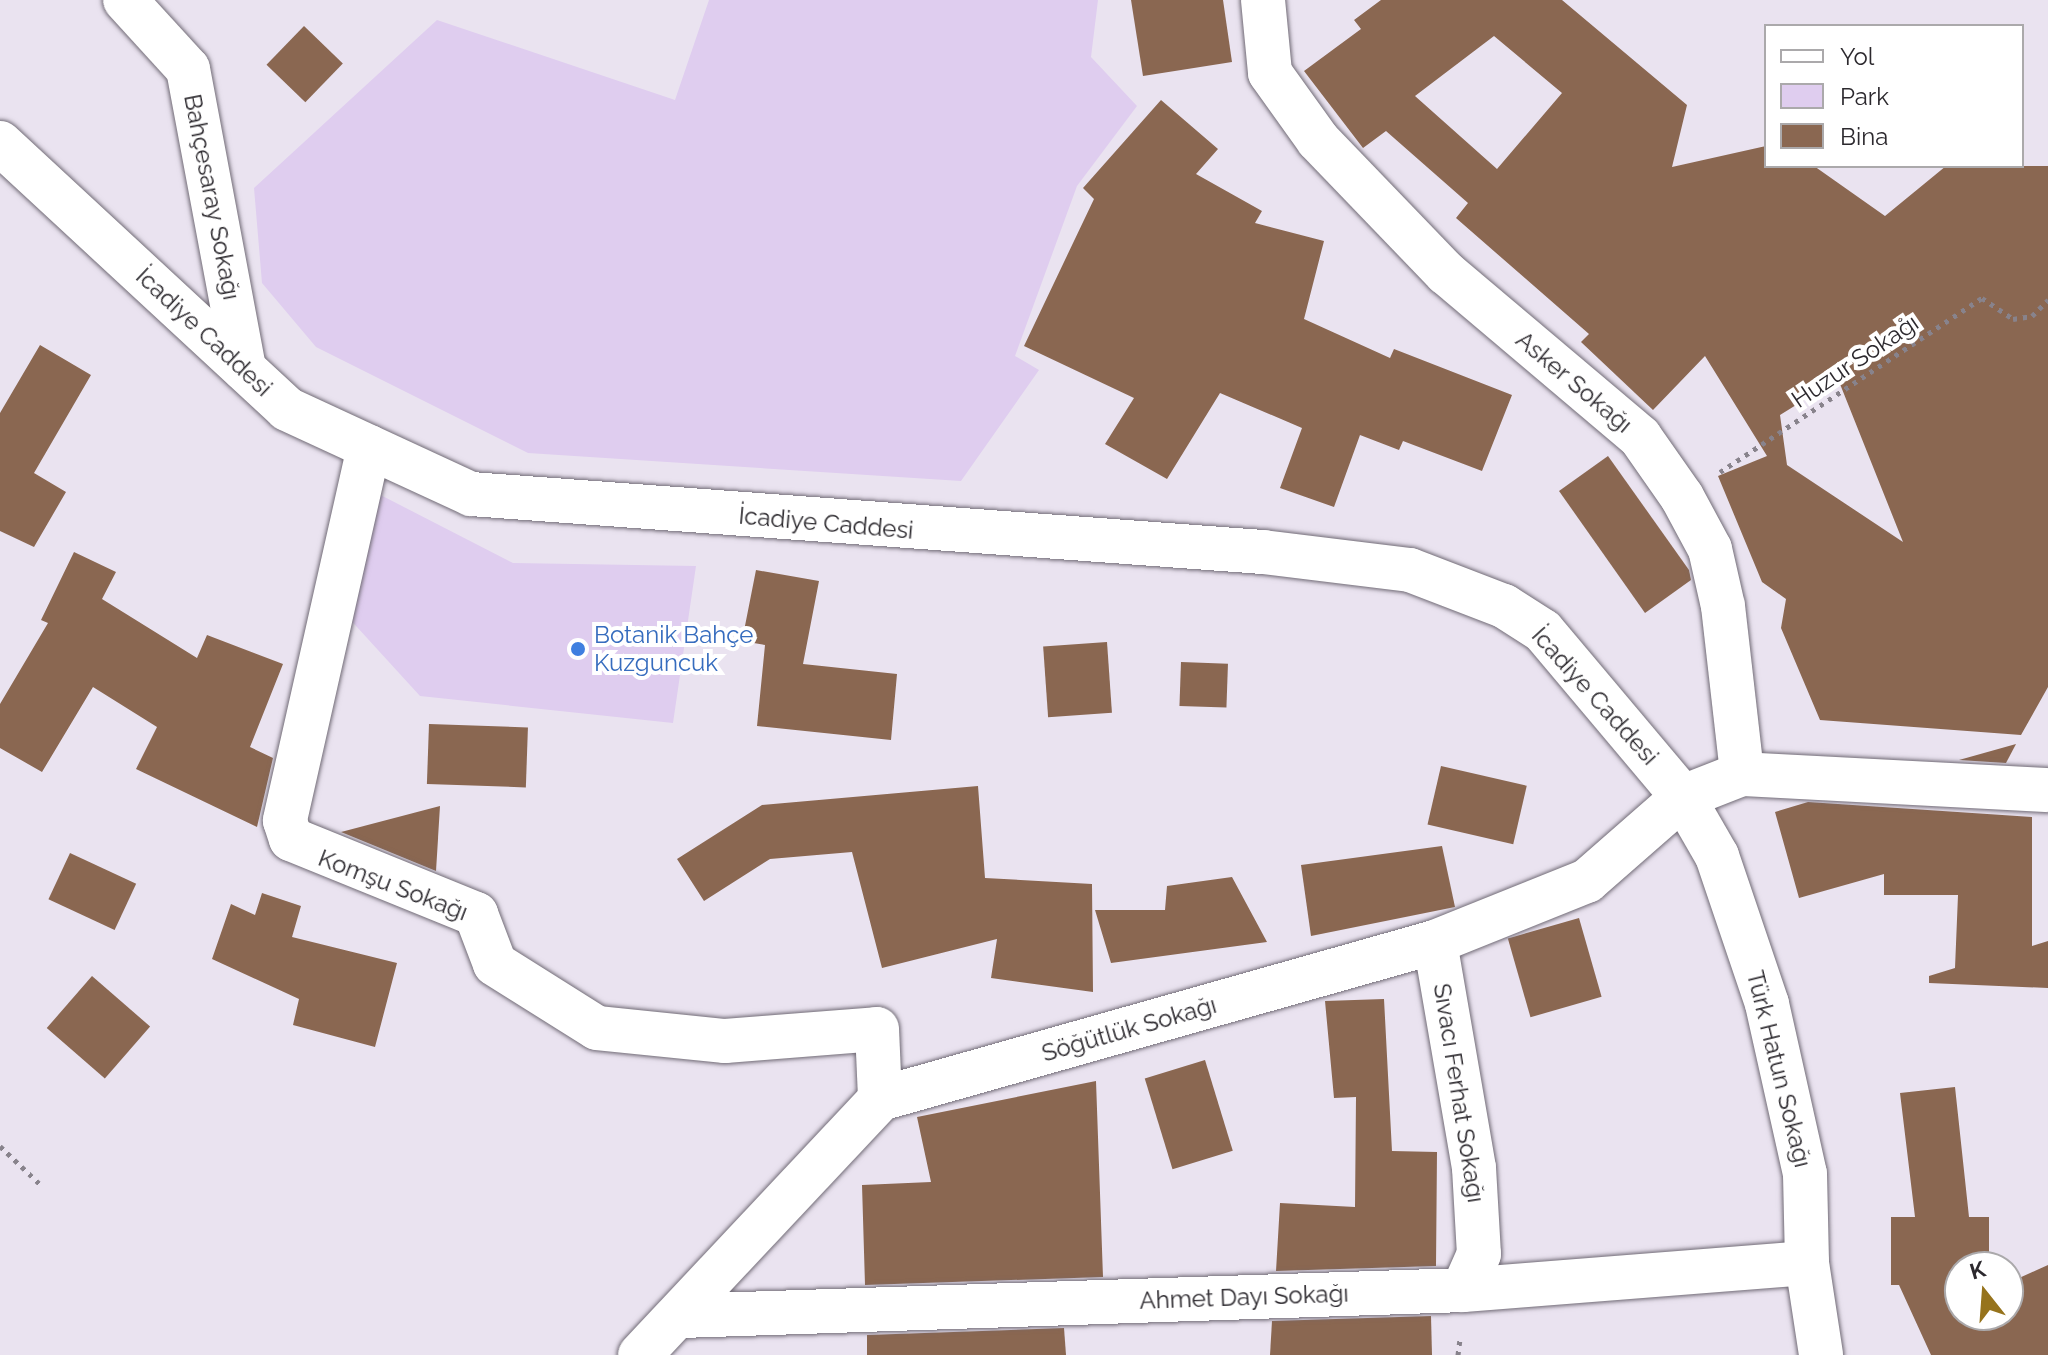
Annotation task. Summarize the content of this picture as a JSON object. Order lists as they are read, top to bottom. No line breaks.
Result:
{"streets":{"street":["Bahçesaray Sokağı","İcadiye Caddesi","Asker Sokağı","Komşu Sokağı","Söğütlük Sokağı","Türk Hatun Sokağı","Sıvacı Ferhat Sokağı","Ahmet Dayı Sokağı"],"path":["Huzur Sokağı"]},"crossings":[["Bahçesaray Sokağı","İcadiye Caddesi"],["İcadiye Caddesi","Komşu Sokağı"],["İcadiye Caddesi","Söğütlük Sokağı"],["İcadiye Caddesi","Türk Hatun Sokağı"],["Huzur Sokağı","Asker Sokağı"],["Komşu Sokağı","Söğütlük Sokağı"],["Söğütlük Sokağı","Türk Hatun Sokağı"],["Söğütlük Sokağı","Sıvacı Ferhat Sokağı"],["Türk Hatun Sokağı","Ahmet Dayı Sokağı"],["Sıvacı Ferhat Sokağı","Ahmet Dayı Sokağı"]],"places":["Botanik Bahçe Kuzguncuk"],"legend":["Yol","Park","Bina"],"north":"top"}
